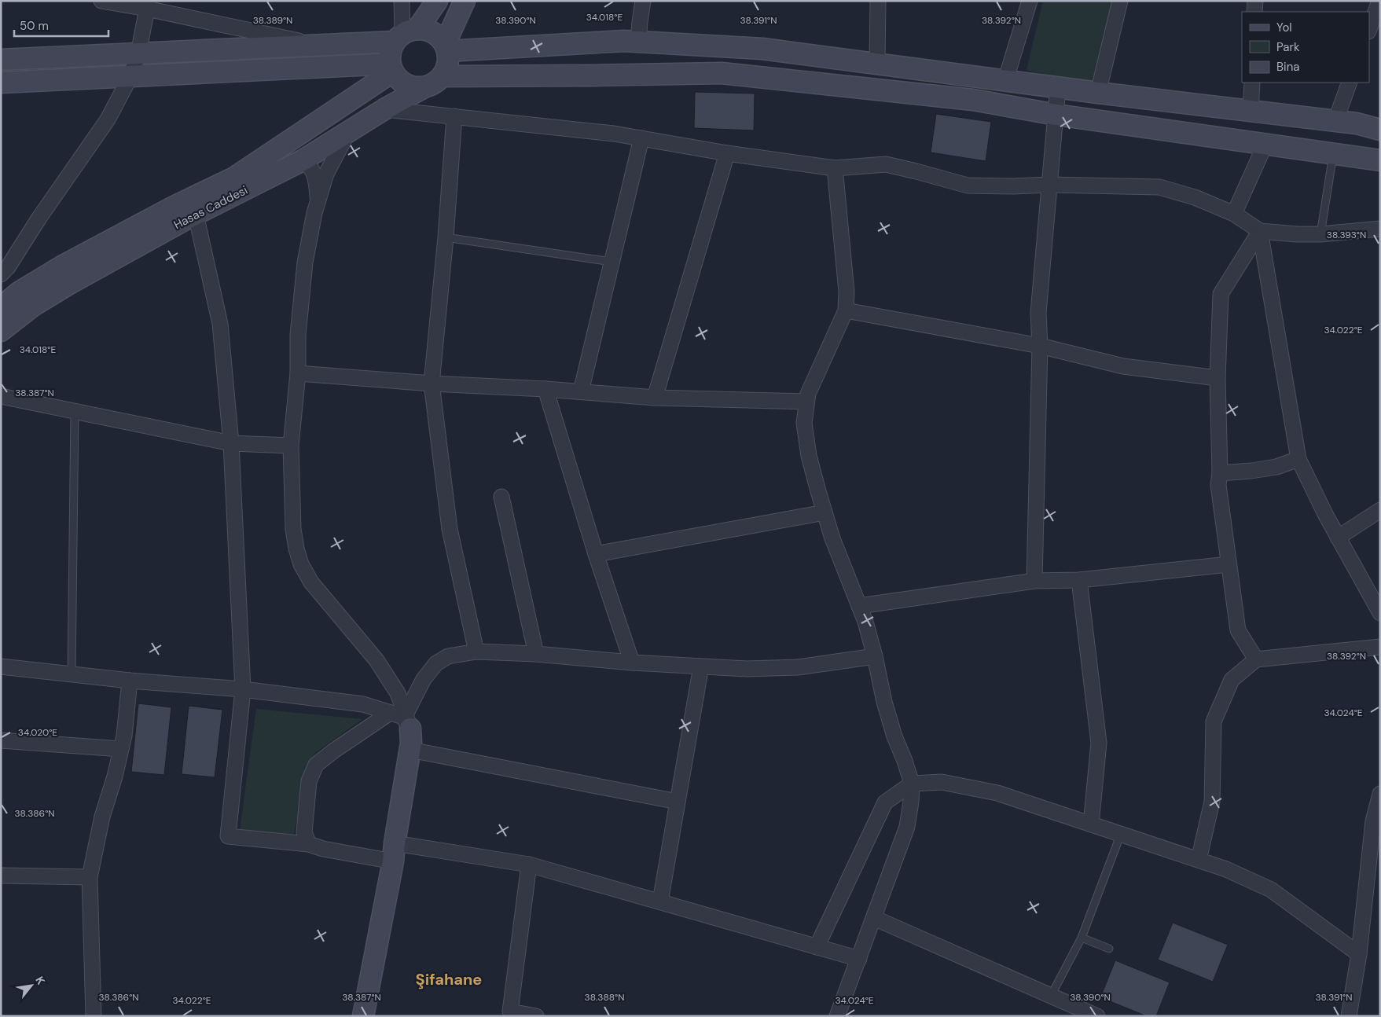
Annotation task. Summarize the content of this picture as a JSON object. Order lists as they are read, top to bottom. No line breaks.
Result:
{"streets":{"main road":["Hasas Caddesi"]},"districts":["Şifahane"],"legend":["Yol","Park","Bina"],"scale_bar":"50 m","north":"top right","coordinates":["34.018°E","38.389°N","38.390°N","38.391°N","38.392°N","38.393°N","34.022°E","38.387°N","34.024°E","34.020°E","38.386°N","38.388°N"]}
